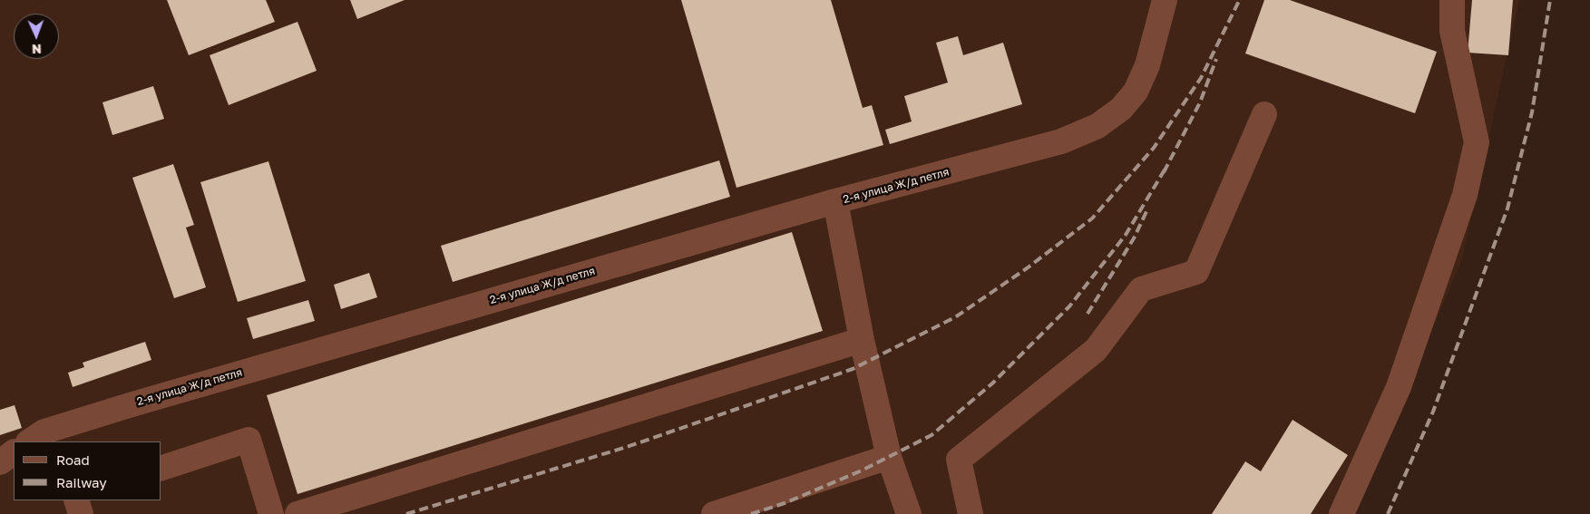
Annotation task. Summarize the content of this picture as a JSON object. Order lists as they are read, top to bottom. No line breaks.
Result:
{"streets":{"street":["2-я улица Ж/д петля"]},"legend":["Road","Railway"],"north":"bottom"}
